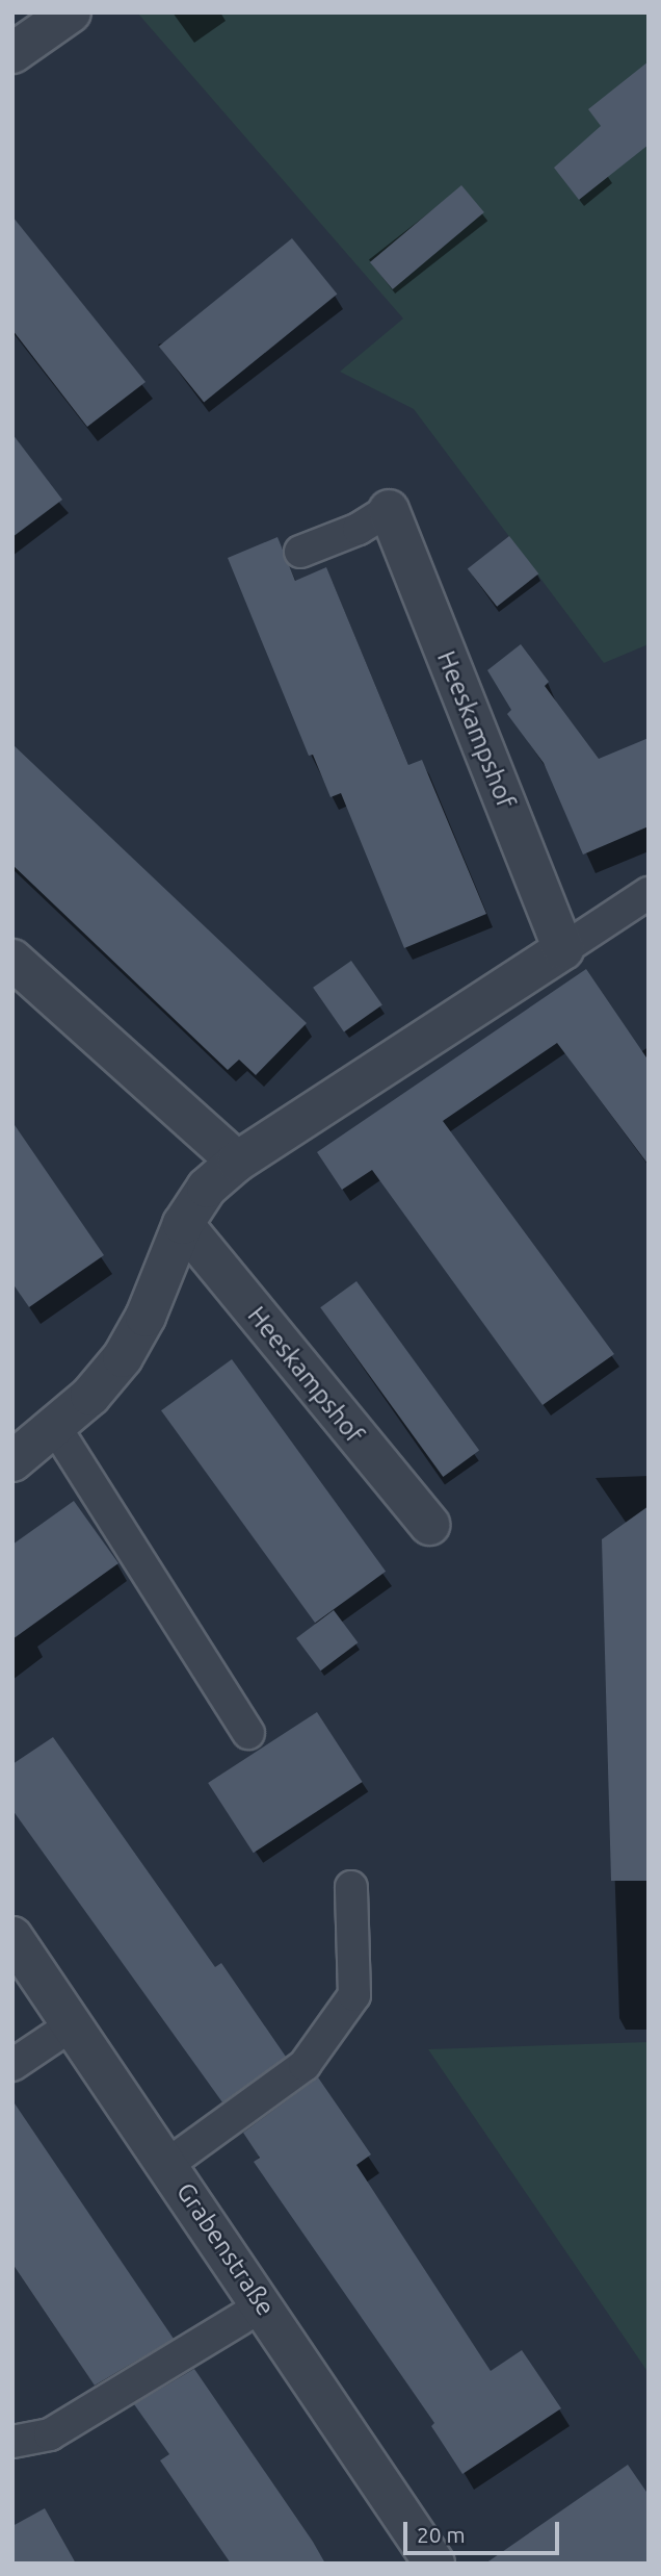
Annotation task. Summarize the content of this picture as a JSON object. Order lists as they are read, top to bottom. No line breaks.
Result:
{"streets":{"street":["Heeskampshof","Grabenstraße"]},"scale_bar":"20 m"}
